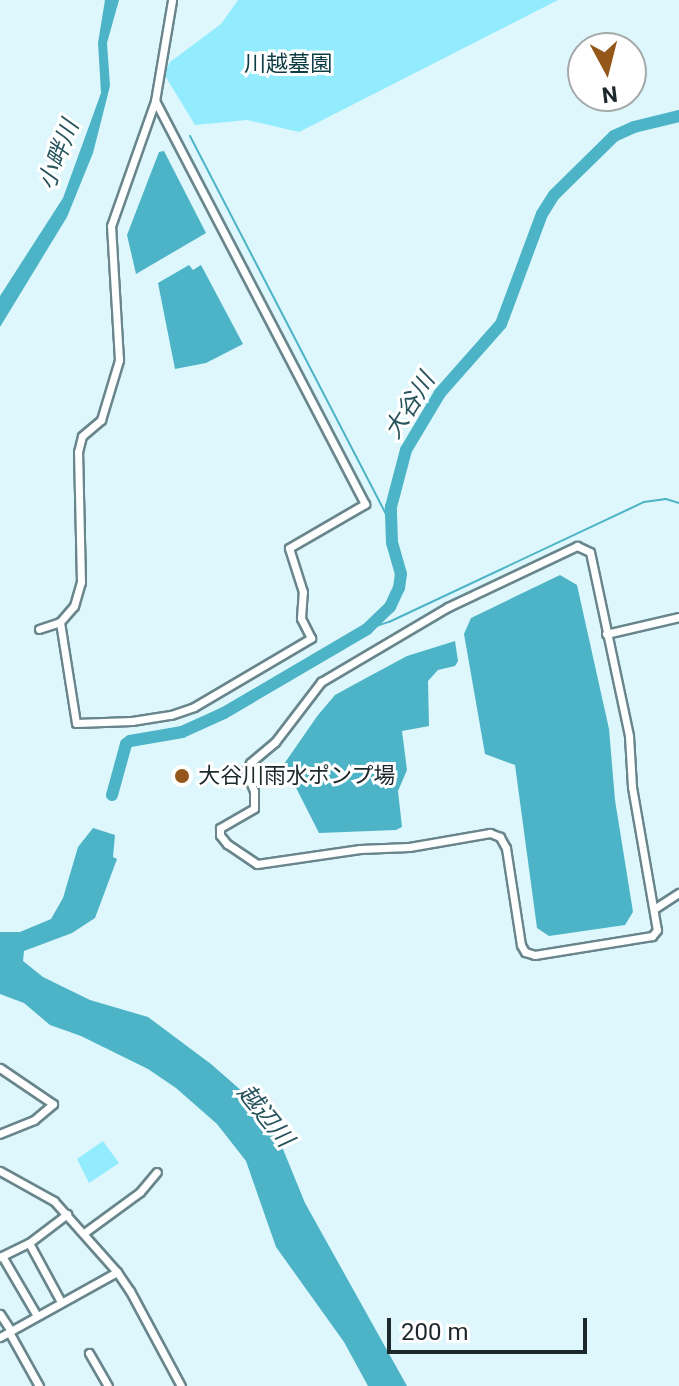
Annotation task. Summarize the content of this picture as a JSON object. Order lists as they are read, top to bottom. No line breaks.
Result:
{"water":["小畔川","大谷川","越辺川"],"parks":["川越墓園"],"places":["大谷川雨水ポンプ場"],"scale_bar":"200 m","north":"bottom"}
